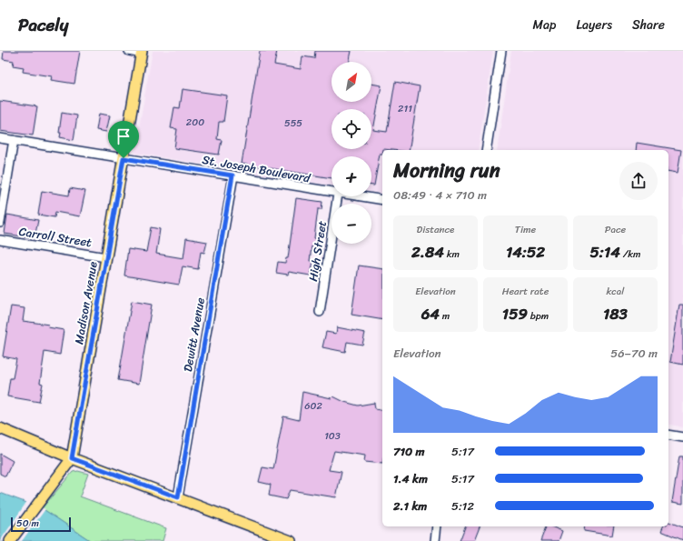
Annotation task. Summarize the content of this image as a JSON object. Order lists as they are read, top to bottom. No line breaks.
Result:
{"streets":{"main road":["Madison Avenue"],"street":["St. Joseph Boulevard","Carroll Street","High Street","Dewitt Avenue"]},"crossings":[["St. Joseph Boulevard","Madison Avenue"],["St. Joseph Boulevard","Dewitt Avenue"],["Carroll Street","Madison Avenue"]],"house_numbers":["211","200","555","602","103"],"scale_bar":"50 m","north":"top right","page":{"header":"Pacely","nav":["Map","Layers","Share"],"map_buttons":["+","−"],"heading":["Morning run","08:49 · 4 × 710 m"],"stats":[["Distance","2.84 km"],["Time","14:52"],["Pace","5:14 /km"],["Elevation","64 m"],["Heart rate","159 bpm"],["kcal","183"]],"chart":["Elevation","56–70 m"],"list":[{"name":"710 m","note":"5:17"},{"name":"1.4 km","note":"5:17"},{"name":"2.1 km","note":"5:12"}],"scale":"50 m"}}
